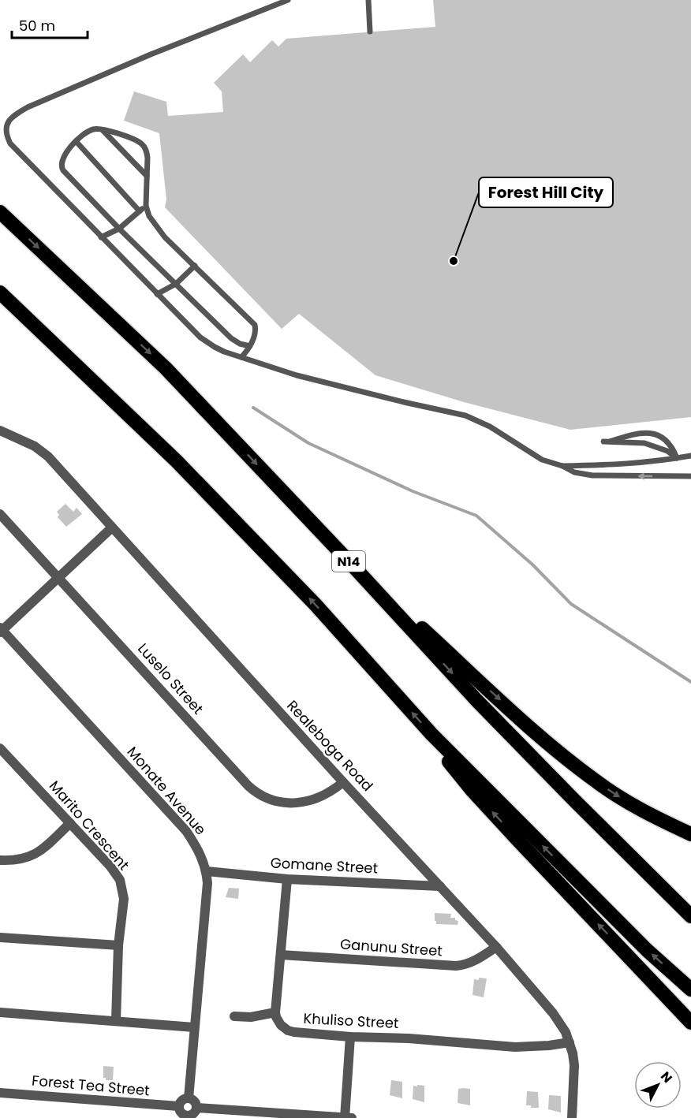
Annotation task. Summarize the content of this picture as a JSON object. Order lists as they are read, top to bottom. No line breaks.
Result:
{"streets":{"highway":["N14"],"street":["Luselo Street","Realeboga Road","Monate Avenue","Marito Crescent","Gomane Street","Ganunu Street","Khuliso Street","Forest Tea Street"]},"crossings":[["Luselo Street","Realeboga Road"],["Realeboga Road","Gomane Street"],["Realeboga Road","Ganunu Street"],["Realeboga Road","Khuliso Street"],["Monate Avenue","Gomane Street"],["Monate Avenue","Forest Tea Street"]],"places":["Forest Hill City"],"scale_bar":"50 m","north":"top right"}
